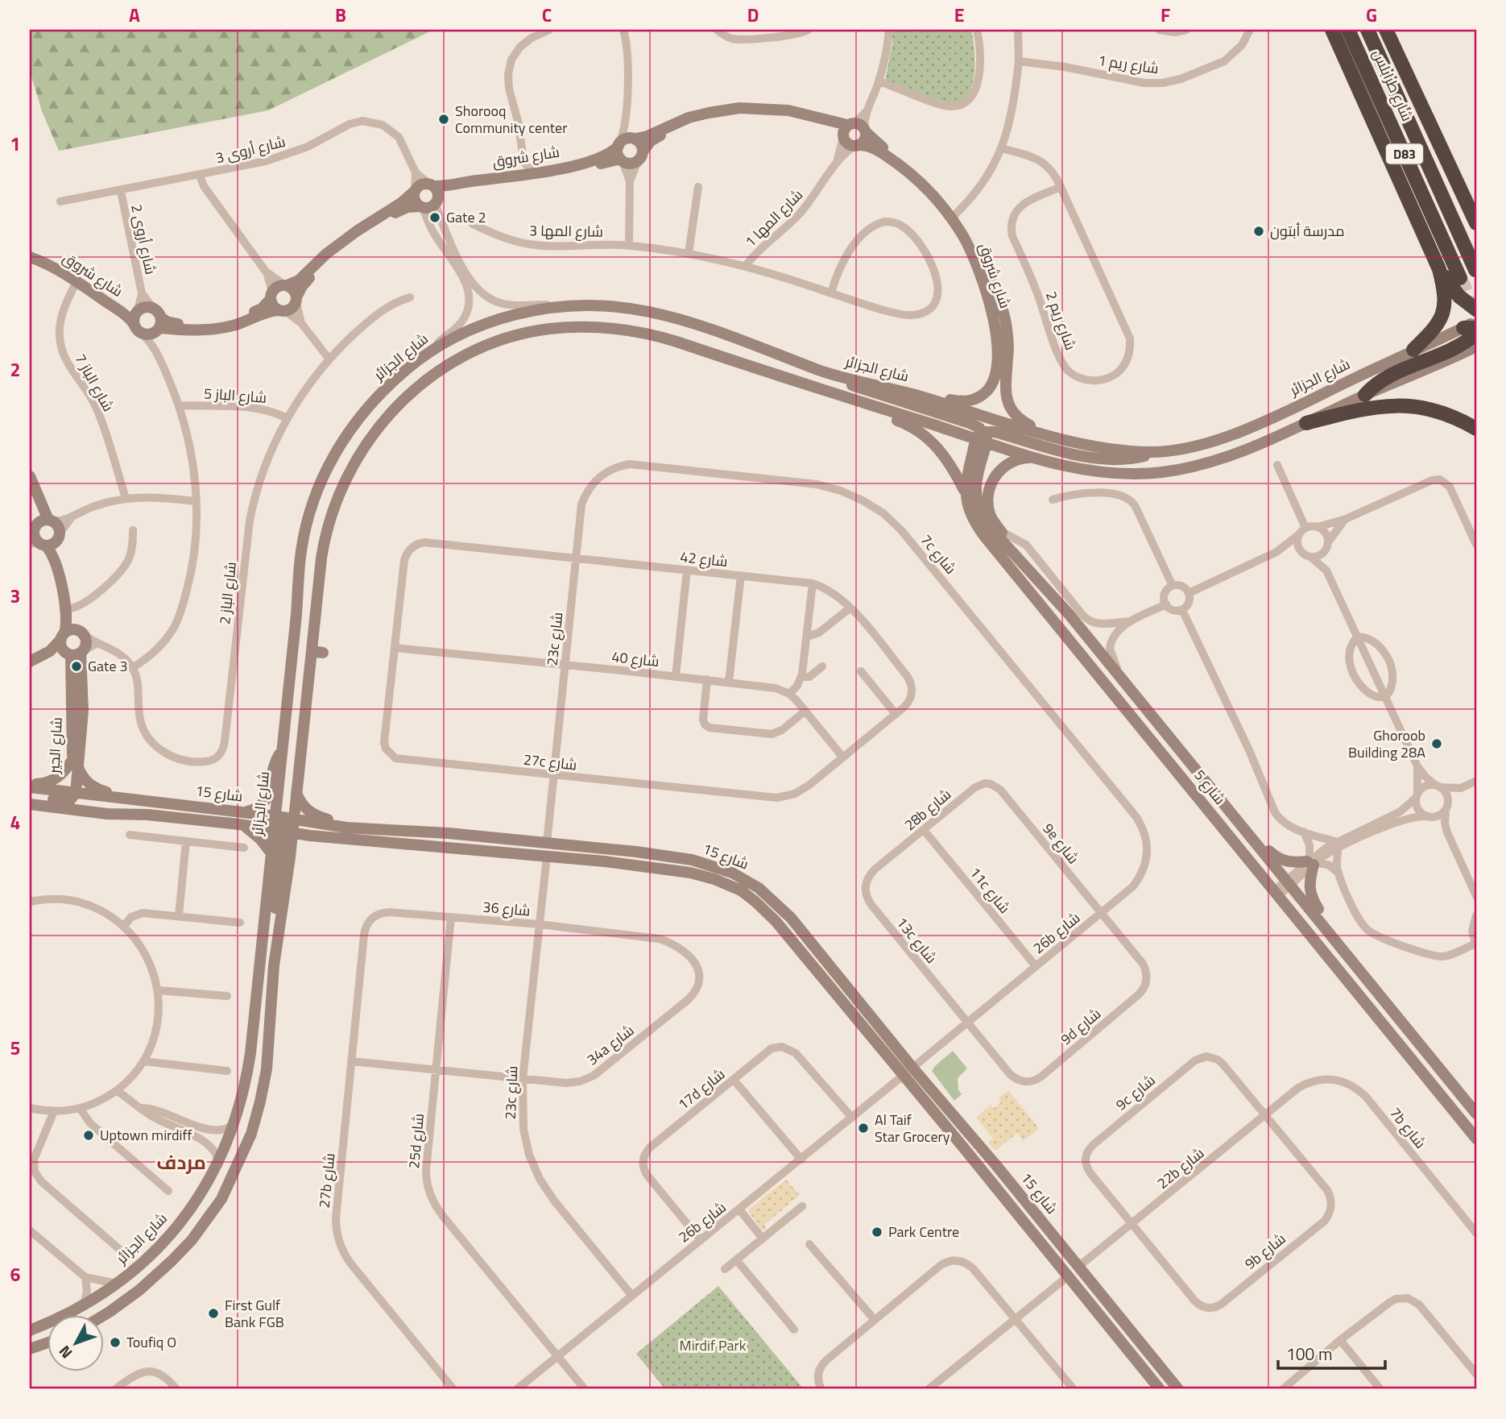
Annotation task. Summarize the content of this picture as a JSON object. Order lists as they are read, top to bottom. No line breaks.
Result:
{"streets":{"highway":["شارع طرابلس","D83"],"street":["شارع ريم 1","شارع أروى 3","شارع شروق","شارع المها 1","شارع المها 3","شارع أروى 2","شارع ريم 2","شارع الجزائر","شارع الباز 7","شارع الباز 5","7c شارع","شارع 42","شارع الباز 2","23c شارع","شارع 40","شارع الجير","27c شارع","شارع 5","شارع 15","28b شارع","9e شارع","11c شارع","شارع 36","26b شارع","13c شارع","9d شارع","34a شارع","17d شارع","9c شارع","7b شارع","25d شارع","22b شارع","27b شارع","9b شارع"]},"crossings":[["شارع أروى 3","شارع شروق"],["شارع أروى 3","شارع أروى 2"],["شارع أروى 3","شارع الجزائر"],["شارع شروق","شارع المها 1"],["شارع شروق","شارع أروى 2"],["شارع شروق","شارع الجزائر"],["شارع شروق","شارع الباز 7"],["شارع المها 1","شارع المها 3"],["شارع الجزائر","شارع 5"],["شارع الجزائر","شارع 15"],["شارع الباز 5","شارع الباز 2"],["7c شارع","23c شارع"],["7c شارع","26b شارع"],["شارع 42","23c شارع"],["شارع 42","27c شارع"],["23c شارع","شارع 40"],["23c شارع","27c شارع"],["23c شارع","شارع 15"],["23c شارع","شارع 36"],["23c شارع","26b شارع"],["23c شارع","34a شارع"],["شارع 40","27c شارع"],["شارع الجير","شارع 15"],["شارع 15","26b شارع"],["شارع 15","22b شارع"],["28b شارع","9e شارع"],["28b شارع","11c شارع"],["28b شارع","13c شارع"],["9e شارع","26b شارع"],["9e شارع","9d شارع"],["11c شارع","26b شارع"],["شارع 36","34a شارع"],["شارع 36","25d شارع"],["شارع 36","27b شارع"],["26b شارع","13c شارع"],["26b شارع","9d شارع"],["26b شارع","17d شارع"],["26b شارع","25d شارع"],["13c شارع","9d شارع"],["34a شارع","25d شارع"],["34a شارع","27b شارع"],["9c شارع","22b شارع"],["9c شارع","9b شارع"],["7b شارع","22b شارع"],["22b شارع","9b شارع"]],"districts":["مردف"],"parks":["Mirdif Park"],"places":["Shorooq Community center","Gate 2","مدرسة أبتون","Gate 3","Ghoroob Building 28A","Al Taif Star Grocery","Uptown mirdiff","Park Centre","First Gulf Bank FGB","Toufiq O"],"scale_bar":"100 m","north":"bottom left","grid":{"columns":["A","B","C","D","E","F","G"],"rows":["1","2","3","4","5","6"]}}
